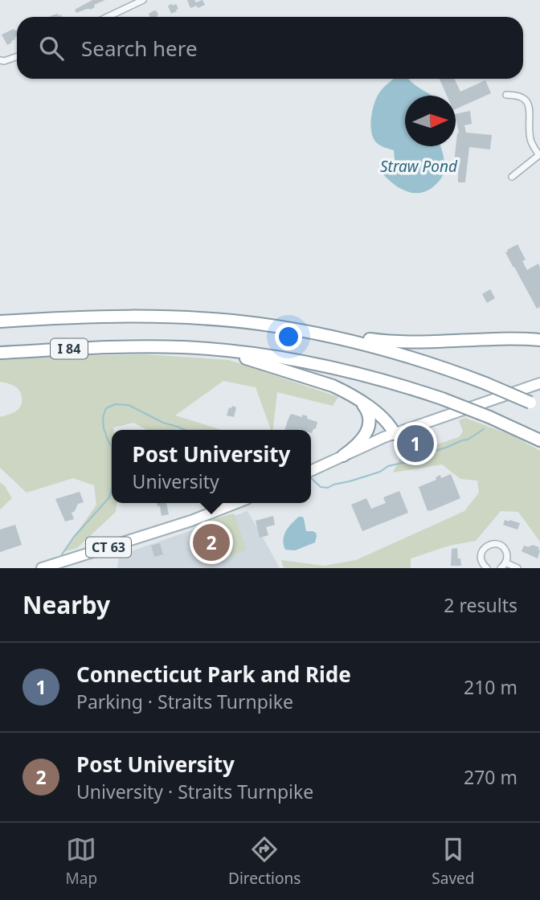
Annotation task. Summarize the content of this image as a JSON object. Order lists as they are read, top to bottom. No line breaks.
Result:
{"streets":{"highway":["I 84"],"main road":["CT 63"]},"water":["Straw Pond"],"north":"right","page":{"search":"Search here","pins":["1","2"],"popup":["Post University","University"],"heading":["Nearby","2 results"],"list":[{"mark":"1","name":"Connecticut Park and Ride","note":"Parking · Straits Turnpike","value":"210 m"},{"mark":"2","name":"Post University","note":"University · Straits Turnpike","value":"270 m"}],"nav":["Map","Directions","Saved"]}}
